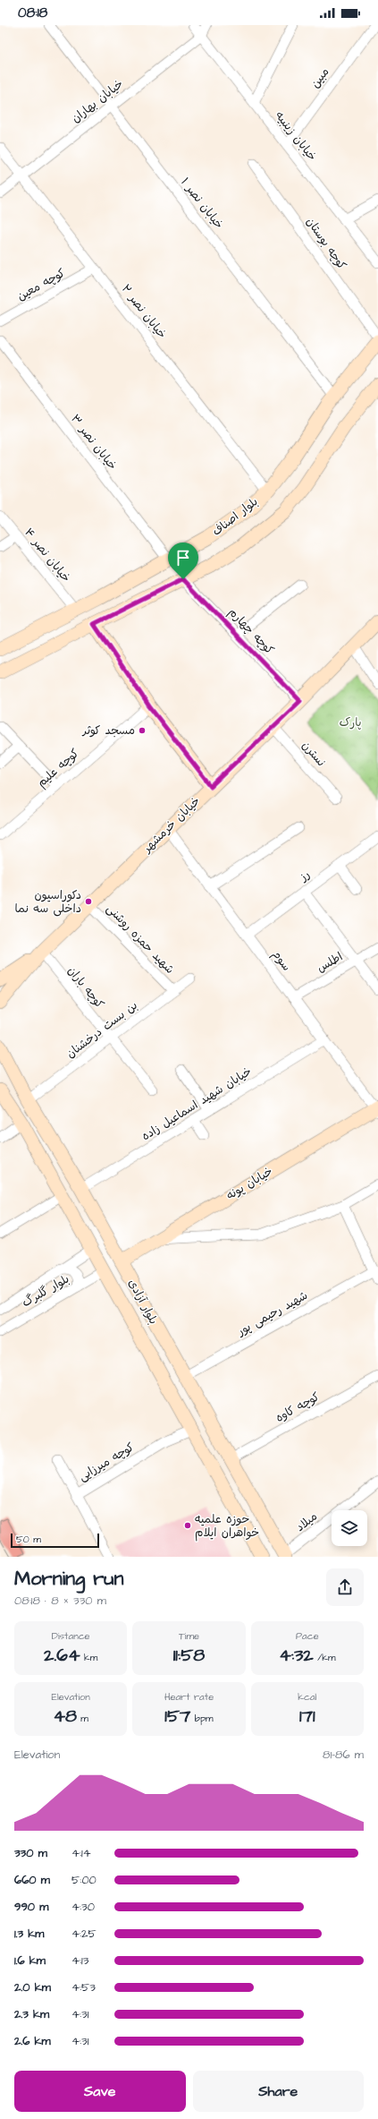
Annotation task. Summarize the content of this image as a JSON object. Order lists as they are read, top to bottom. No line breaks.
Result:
{"streets":{"main road":["بلوار اصناف","خیابان خرمشهر","خیابان پونه","بلوار آزادی"],"street":["مبین","خیابان بهاران","خیابان زینبیه","خیابان نصر ۱","کوچه بوستان","کوچه معین","خیابان نصر ۲","خیابان نصر ۳","خیابان نصر ۴","کوچه چهارم","نسترن","کوچه علیم","رز","شهید حمزه روشنی","سوم","اطلس","کوچه باران","بن بست درخشنان","خیابان شهید اسماعیل زاده","بلوار گلبرگ","شهید رحیمی پور","کوچه کاوه","کوچه میرزایی","میلاد"]},"crossings":[["مبین","خیابان زینبیه"],["خیابان بهاران","خیابان زینبیه"],["خیابان بهاران","خیابان نصر ۱"],["خیابان بهاران","خیابان نصر ۲"],["خیابان نصر ۱","بلوار اصناف"],["کوچه معین","خیابان نصر ۲"],["خیابان نصر ۲","بلوار اصناف"],["خیابان نصر ۳","بلوار اصناف"],["بلوار اصناف","خیابان نصر ۴"],["کوچه چهارم","خیابان خرمشهر"],["نسترن","خیابان خرمشهر"],["خیابان خرمشهر","شهید حمزه روشنی"],["خیابان خرمشهر","سوم"],["خیابان خرمشهر","کوچه باران"],["رز","سوم"],["شهید حمزه روشنی","بن بست درخشنان"],["سوم","اطلس"],["سوم","خیابان شهید اسماعیل زاده"],["سوم","خیابان پونه"],["کوچه باران","بن بست درخشنان"],["بن بست درخشنان","بلوار آزادی"],["خیابان شهید اسماعیل زاده","بلوار آزادی"],["خیابان پونه","بلوار آزادی"],["بلوار گلبرگ","بلوار آزادی"],["بلوار آزادی","شهید رحیمی پور"],["بلوار آزادی","کوچه کاوه"],["بلوار آزادی","کوچه میرزایی"],["بلوار آزادی","میلاد"]],"parks":["پارک"],"places":["مسجد کوثر","دکوراسیون داخلی سه نما","حوزه علمیه خواهران ایلام"],"scale_bar":"50 m","page":{"status":"08:18","scale":"50 m","heading":["Morning run","08:18 · 8 × 330 m"],"stats":[["Distance","2.64 km"],["Time","11:58"],["Pace","4:32 /km"],["Elevation","48 m"],["Heart rate","157 bpm"],["kcal","171"]],"chart":["Elevation","81–86 m"],"list":[{"name":"330 m","note":"4:14"},{"name":"660 m","note":"5:00"},{"name":"990 m","note":"4:30"},{"name":"1.3 km","note":"4:25"},{"name":"1.6 km","note":"4:13"},{"name":"2.0 km","note":"4:53"},{"name":"2.3 km","note":"4:31"},{"name":"2.6 km","note":"4:31"}],"buttons":["Save","Share"]}}
